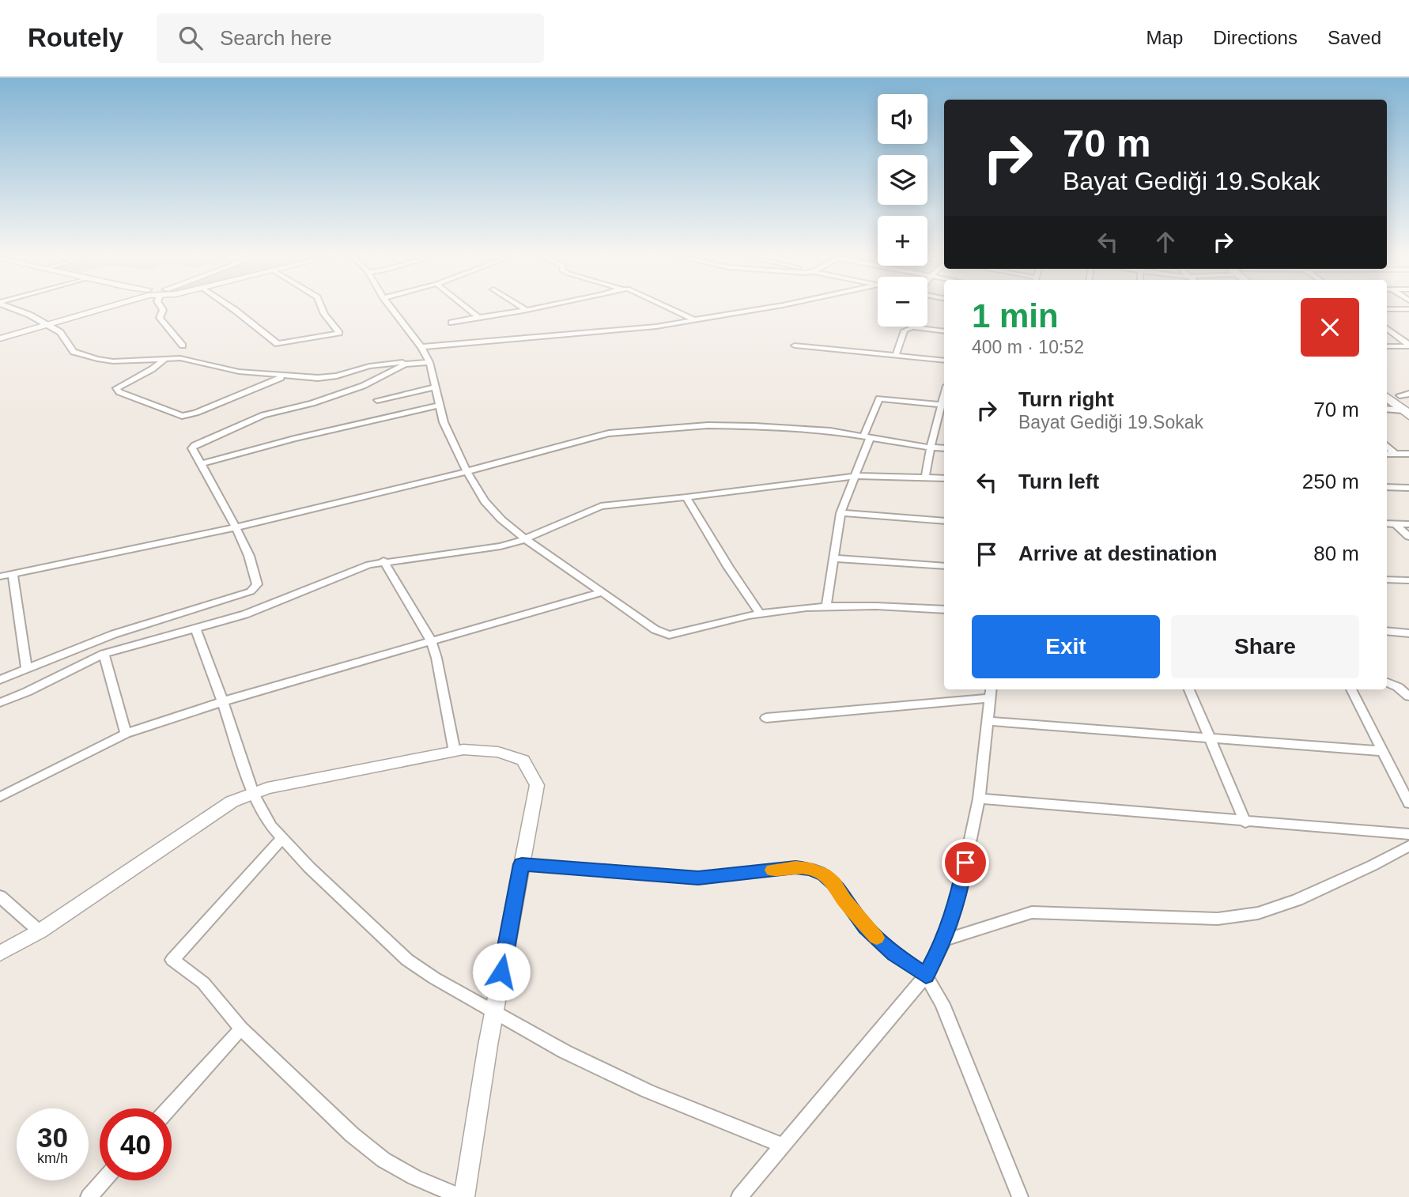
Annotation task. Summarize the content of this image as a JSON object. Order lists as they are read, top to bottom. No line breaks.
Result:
{"page":{"header":"Routely","search":"Search here","nav":["Map","Directions","Saved"],"map_buttons":["+","−"],"turn":["70 m","Bayat Gediği 19.Sokak"],"heading":["1 min","400 m · 10:52"],"list":[{"name":"Turn right","note":"Bayat Gediği 19.Sokak","value":"70 m"},{"name":"Turn left","value":"250 m"},{"name":"Arrive at destination","value":"80 m"}],"buttons":["Exit","Share"],"speed":"30 km/h","limit":"40"}}
